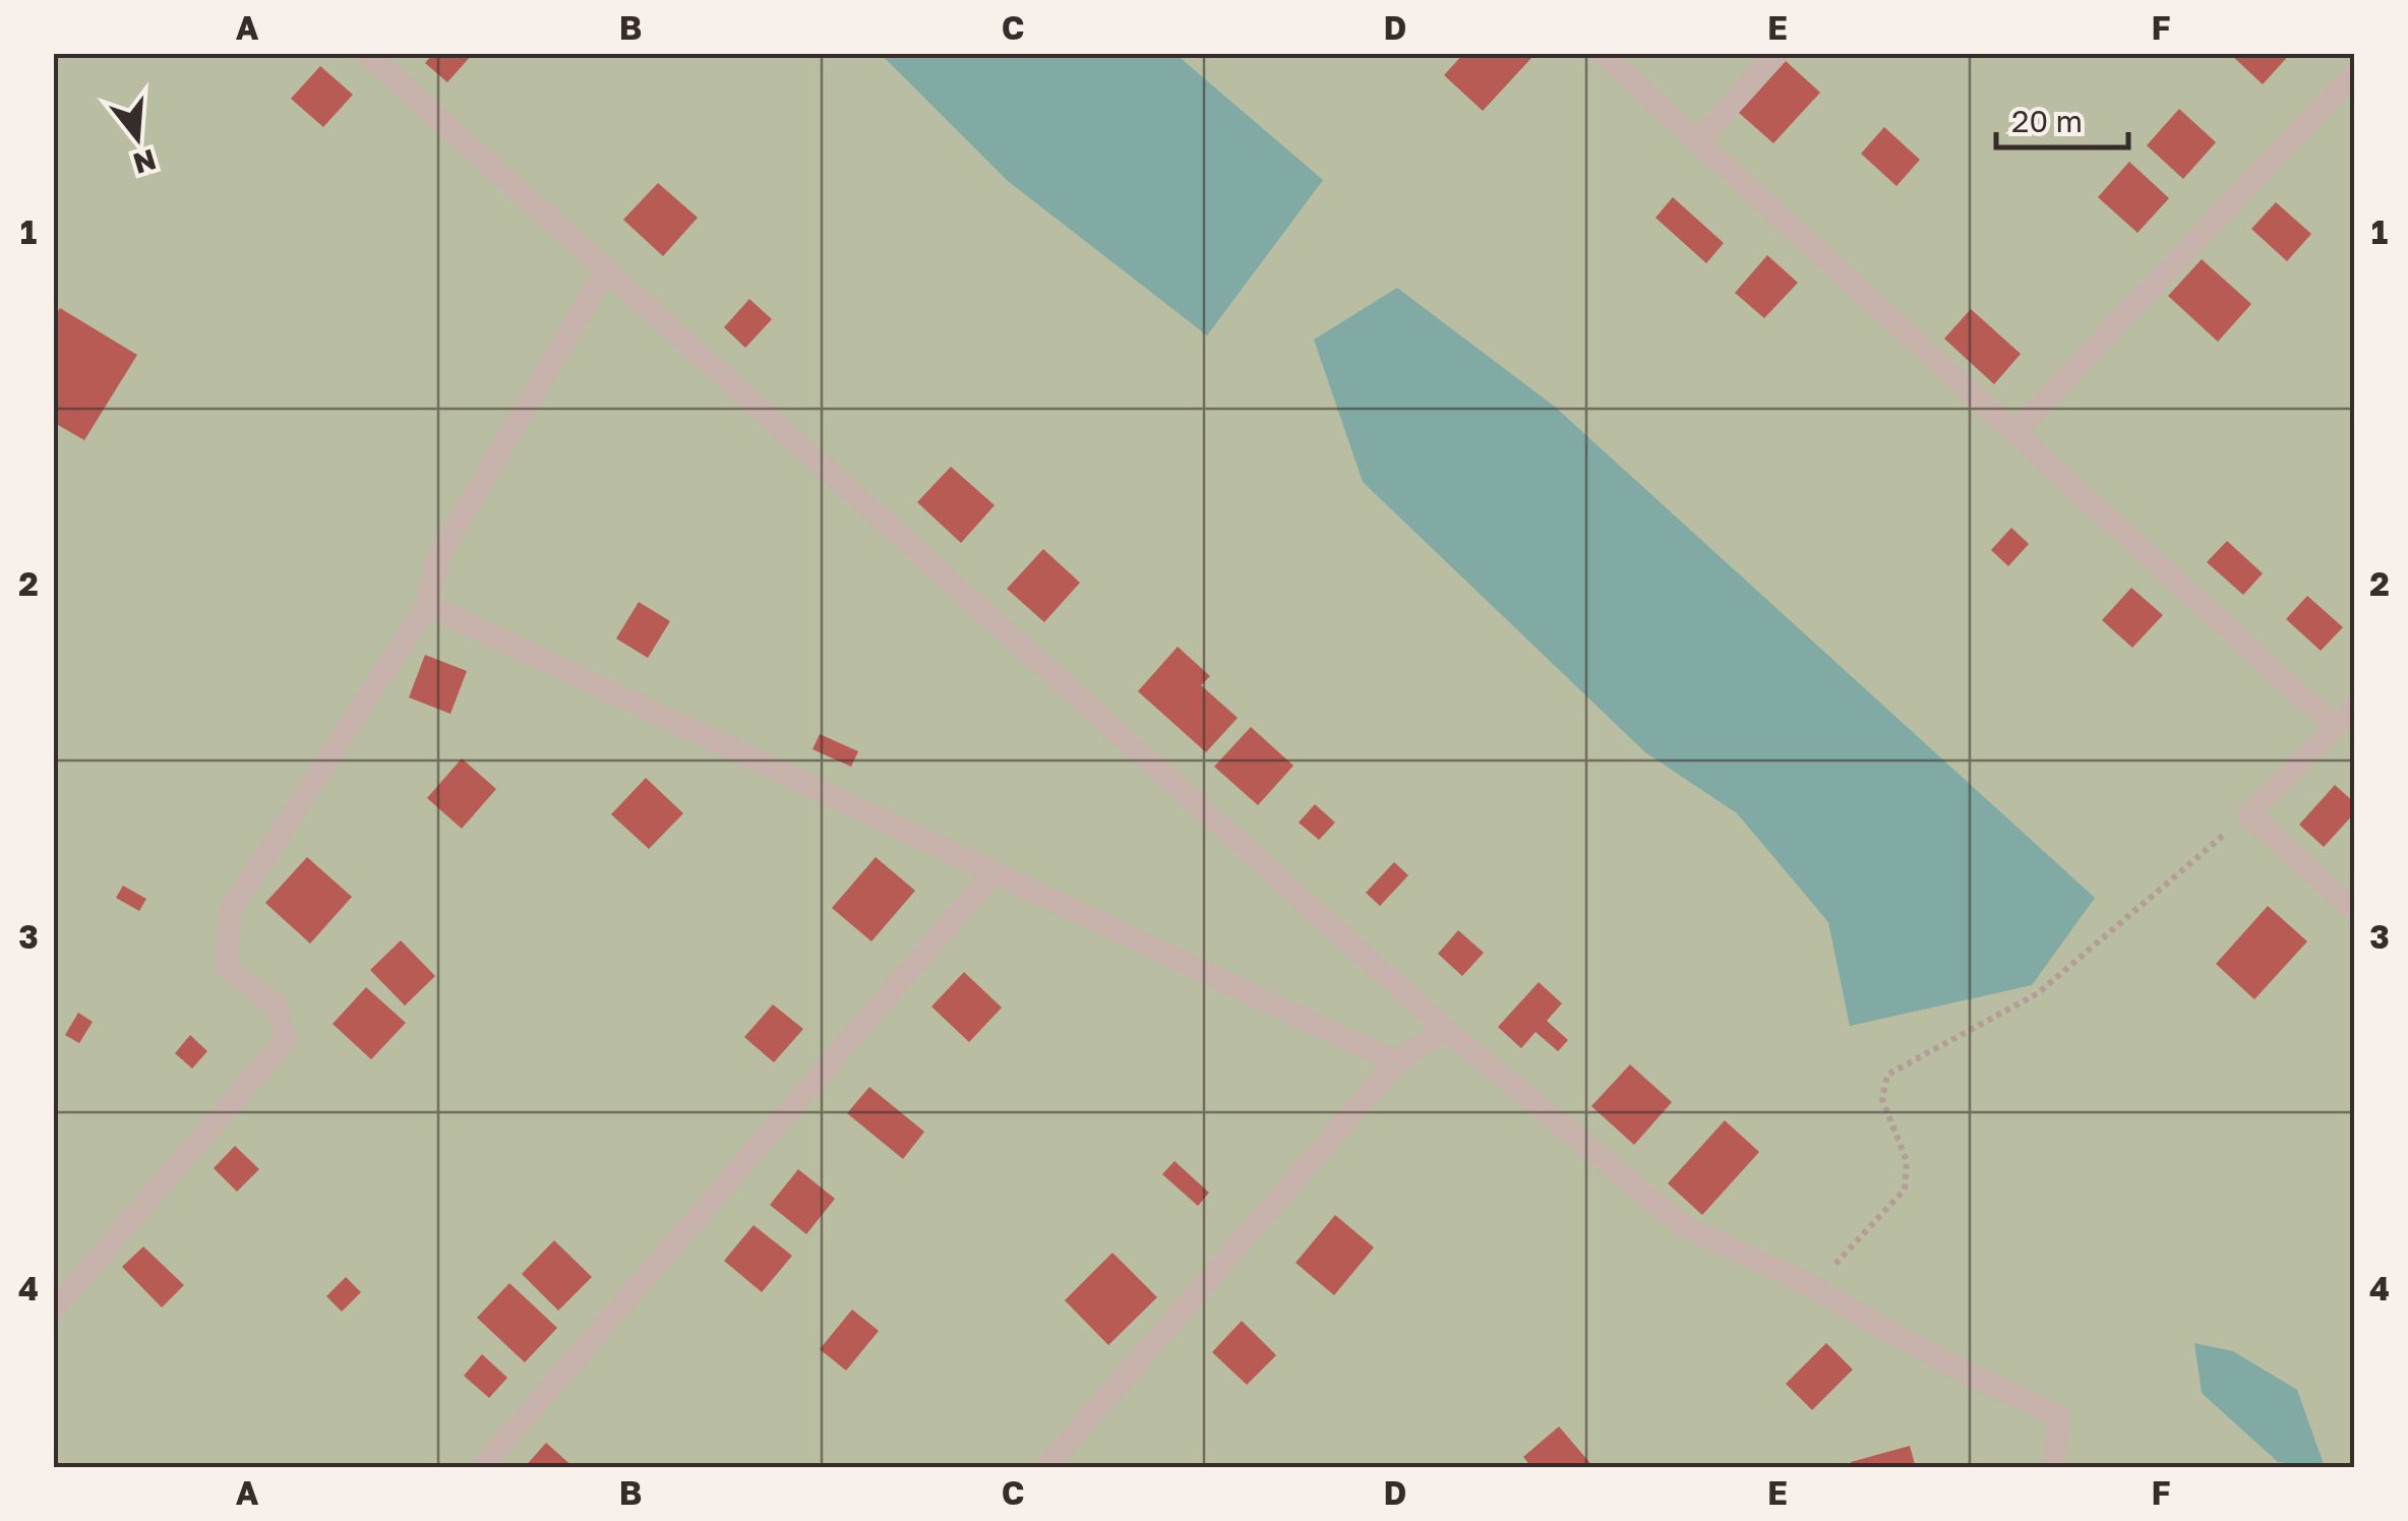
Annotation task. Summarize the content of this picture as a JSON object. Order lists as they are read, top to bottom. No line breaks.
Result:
{"scale_bar":"20 m","north":"bottom","grid":{"columns":["A","B","C","D","E","F"],"rows":["1","2","3","4"]}}
